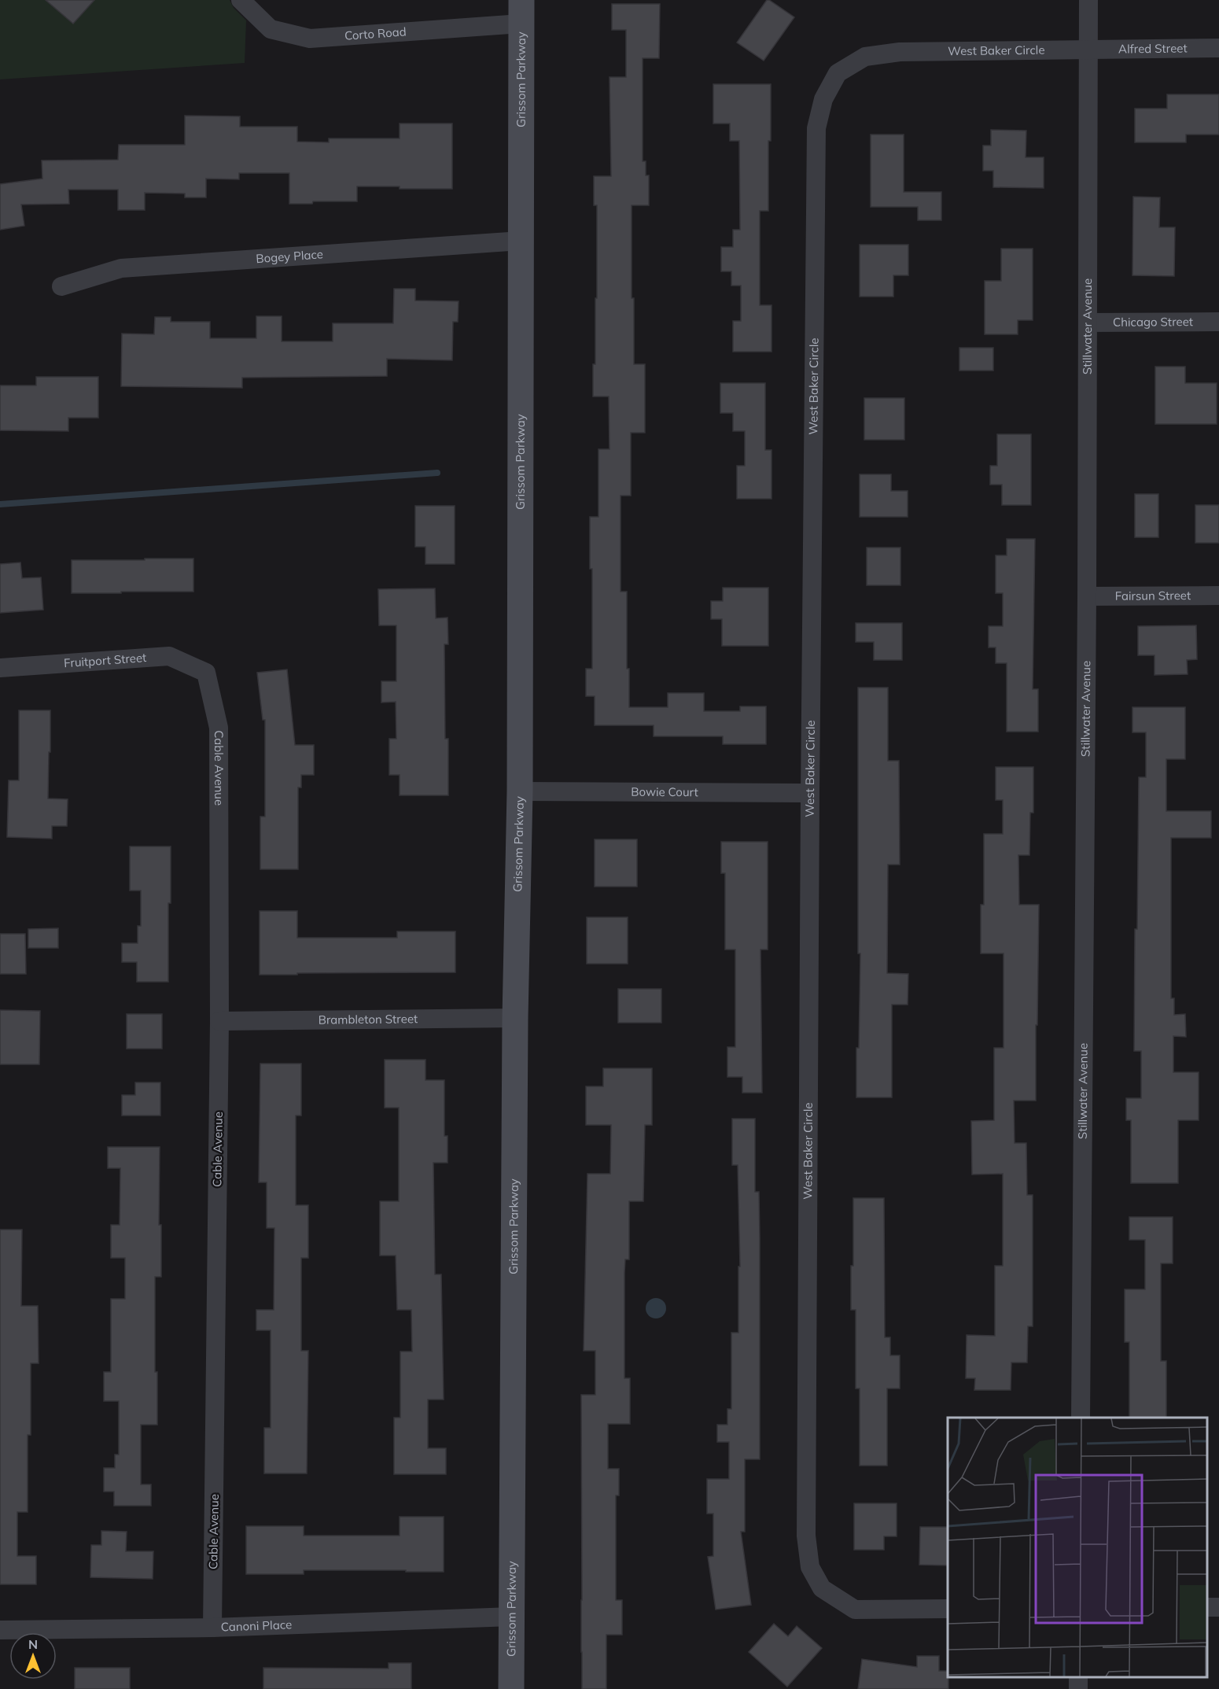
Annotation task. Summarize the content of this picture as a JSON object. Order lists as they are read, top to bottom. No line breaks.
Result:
{"streets":{"main road":["Grissom Parkway"],"street":["Corto Road","Alfred Street","West Baker Circle","Bogey Place","Chicago Street","Stillwater Avenue","Fairsun Street","Fruitport Street","Cable Avenue","Bowie Court","Brambleton Street","Canoni Place"]},"crossings":[["Corto Road","Grissom Parkway"],["Alfred Street","West Baker Circle"],["Alfred Street","Stillwater Avenue"],["West Baker Circle","Stillwater Avenue"],["West Baker Circle","Bowie Court"],["Grissom Parkway","Bogey Place"],["Grissom Parkway","Bowie Court"],["Grissom Parkway","Brambleton Street"],["Grissom Parkway","Canoni Place"],["Chicago Street","Stillwater Avenue"],["Stillwater Avenue","Fairsun Street"],["Fruitport Street","Cable Avenue"],["Cable Avenue","Brambleton Street"],["Cable Avenue","Canoni Place"]],"north":"top"}
